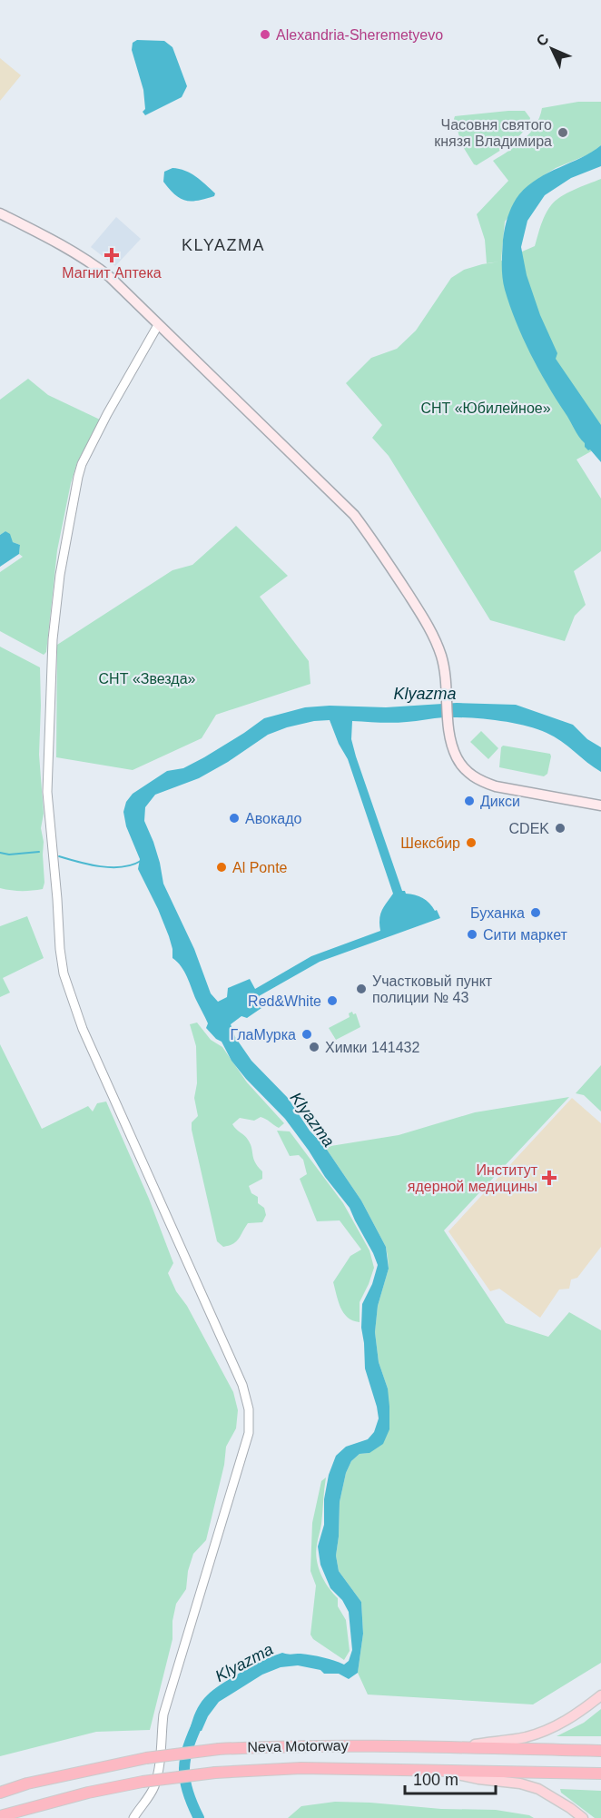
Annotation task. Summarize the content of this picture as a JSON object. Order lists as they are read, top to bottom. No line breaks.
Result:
{"streets":{"highway":["Neva Motorway"]},"districts":["KLYAZMA"],"water":["Klyazma"],"parks":["СНТ «Юбилейное»","СНТ «Звезда»"],"places":{"other":["Alexandria-Sheremetyevo","Часовня святого князя Владимира","Дикси","Авокадо","CDEK","Шексбир","Al Ponte","Буханка","Сити маркет","Участковый пункт полиции № 43","Red&White","ГлаМурка","Химки 141432"],"health":["Магнит Аптека","Институт ядерной медицины"]},"scale_bar":"100 m","north":"top left"}
